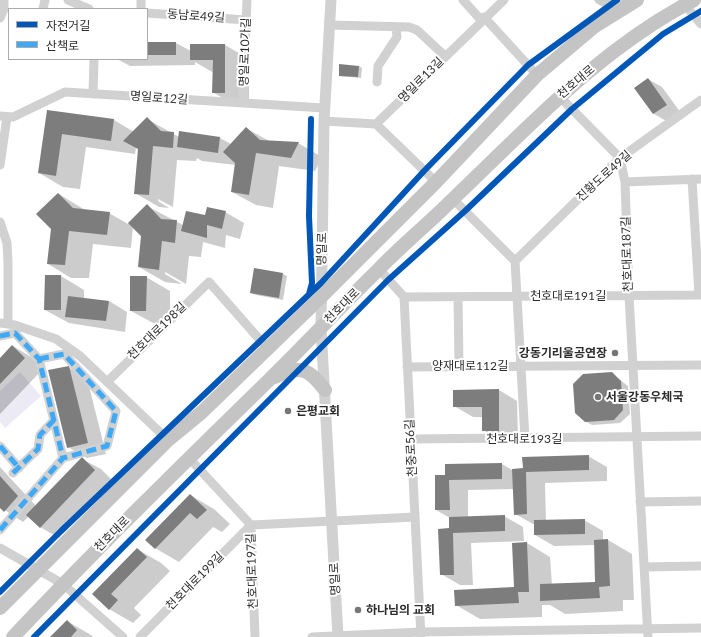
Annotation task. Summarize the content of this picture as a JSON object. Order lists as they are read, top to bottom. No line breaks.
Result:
{"streets":{"main road":["천호대로"],"street":["동남로49길","명일로10가길","명일로13길","명일로12길","진황도로49길","명일로","천호대로187길","천호대로191길","천호대로198길","양재대로112길","천호대로193길","천중로56길","천호대로197길","천호대로199길"]},"crossings":[["동남로49길","명일로10가길"],["명일로10가길","명일로12길"],["천호대로","명일로"],["천호대로","천호대로198길"],["천호대로","천호대로197길"],["명일로12길","명일로"],["진황도로49길","천호대로187길"],["천호대로187길","천호대로191길"],["천호대로187길","양재대로112길"],["천호대로187길","천호대로193길"],["천호대로191길","천중로56길"],["양재대로112길","천중로56길"],["천호대로193길","천중로56길"],["천호대로197길","천호대로199길"]],"places":["강동기리울공연장","서울강동우체국","은평교회","하나님의 교회"],"legend":["자전거길","산책로"]}
